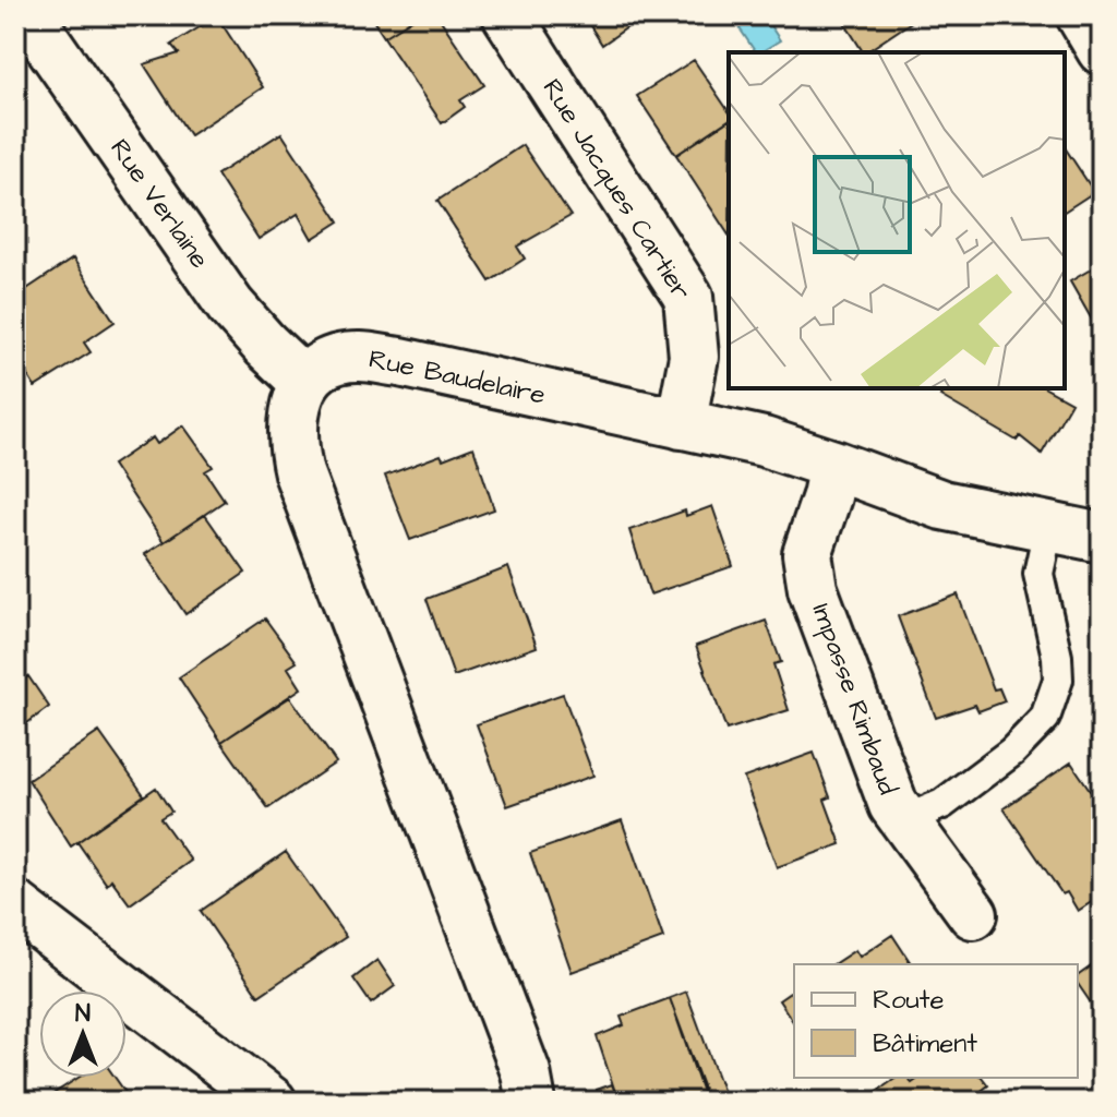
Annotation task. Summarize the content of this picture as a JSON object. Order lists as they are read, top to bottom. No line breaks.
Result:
{"streets":{"street":["Rue Jacques Cartier","Rue Verlaine","Rue Baudelaire","Impasse Rimbaud"]},"crossings":[["Rue Jacques Cartier","Rue Baudelaire"],["Rue Verlaine","Rue Baudelaire"],["Rue Baudelaire","Impasse Rimbaud"]],"legend":["Route","Bâtiment"],"north":"top"}
